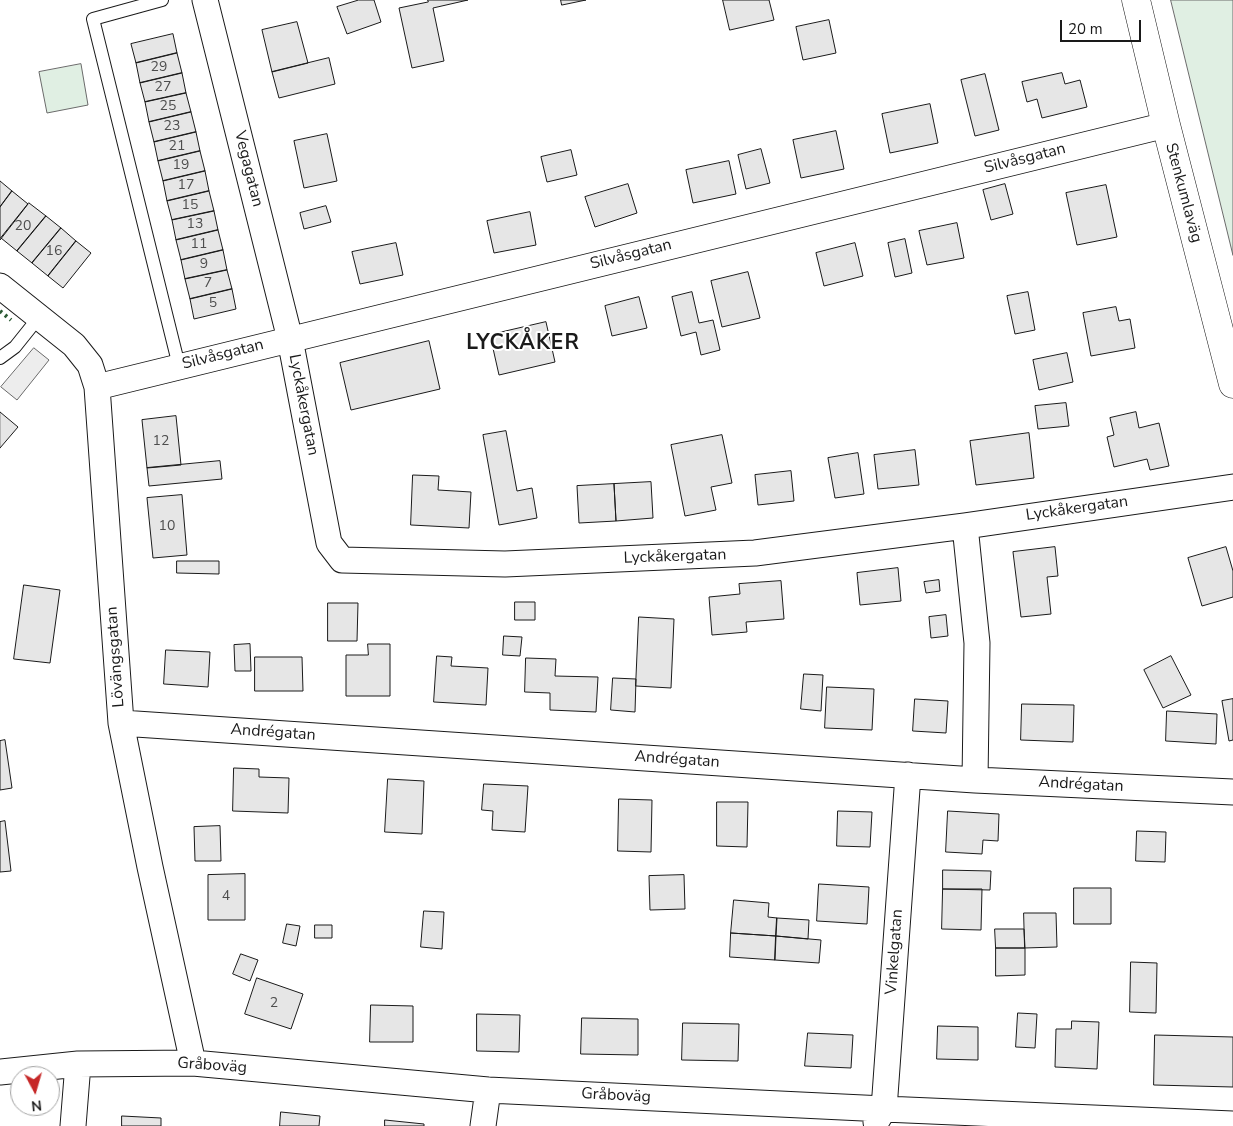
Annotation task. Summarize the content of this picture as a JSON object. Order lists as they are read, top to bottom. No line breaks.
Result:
{"streets":{"street":["Silvåsgatan","Vegagatan","Stenkumlaväg","Lyckåkergatan","Lövängsgatan","Andrégatan","Vinkelgatan","Gråboväg"]},"crossings":[["Silvåsgatan","Vegagatan"],["Silvåsgatan","Stenkumlaväg"],["Silvåsgatan","Lyckåkergatan"],["Silvåsgatan","Lövängsgatan"],["Vegagatan","Lyckåkergatan"],["Lövängsgatan","Andrégatan"],["Lövängsgatan","Gråboväg"],["Andrégatan","Vinkelgatan"],["Vinkelgatan","Gråboväg"]],"districts":["LYCKÅKER"],"house_numbers":["29","27","25","23","21","19","17","15","13","20","11","16","9","7","5","12","10","4","2"],"scale_bar":"20 m","north":"bottom"}
